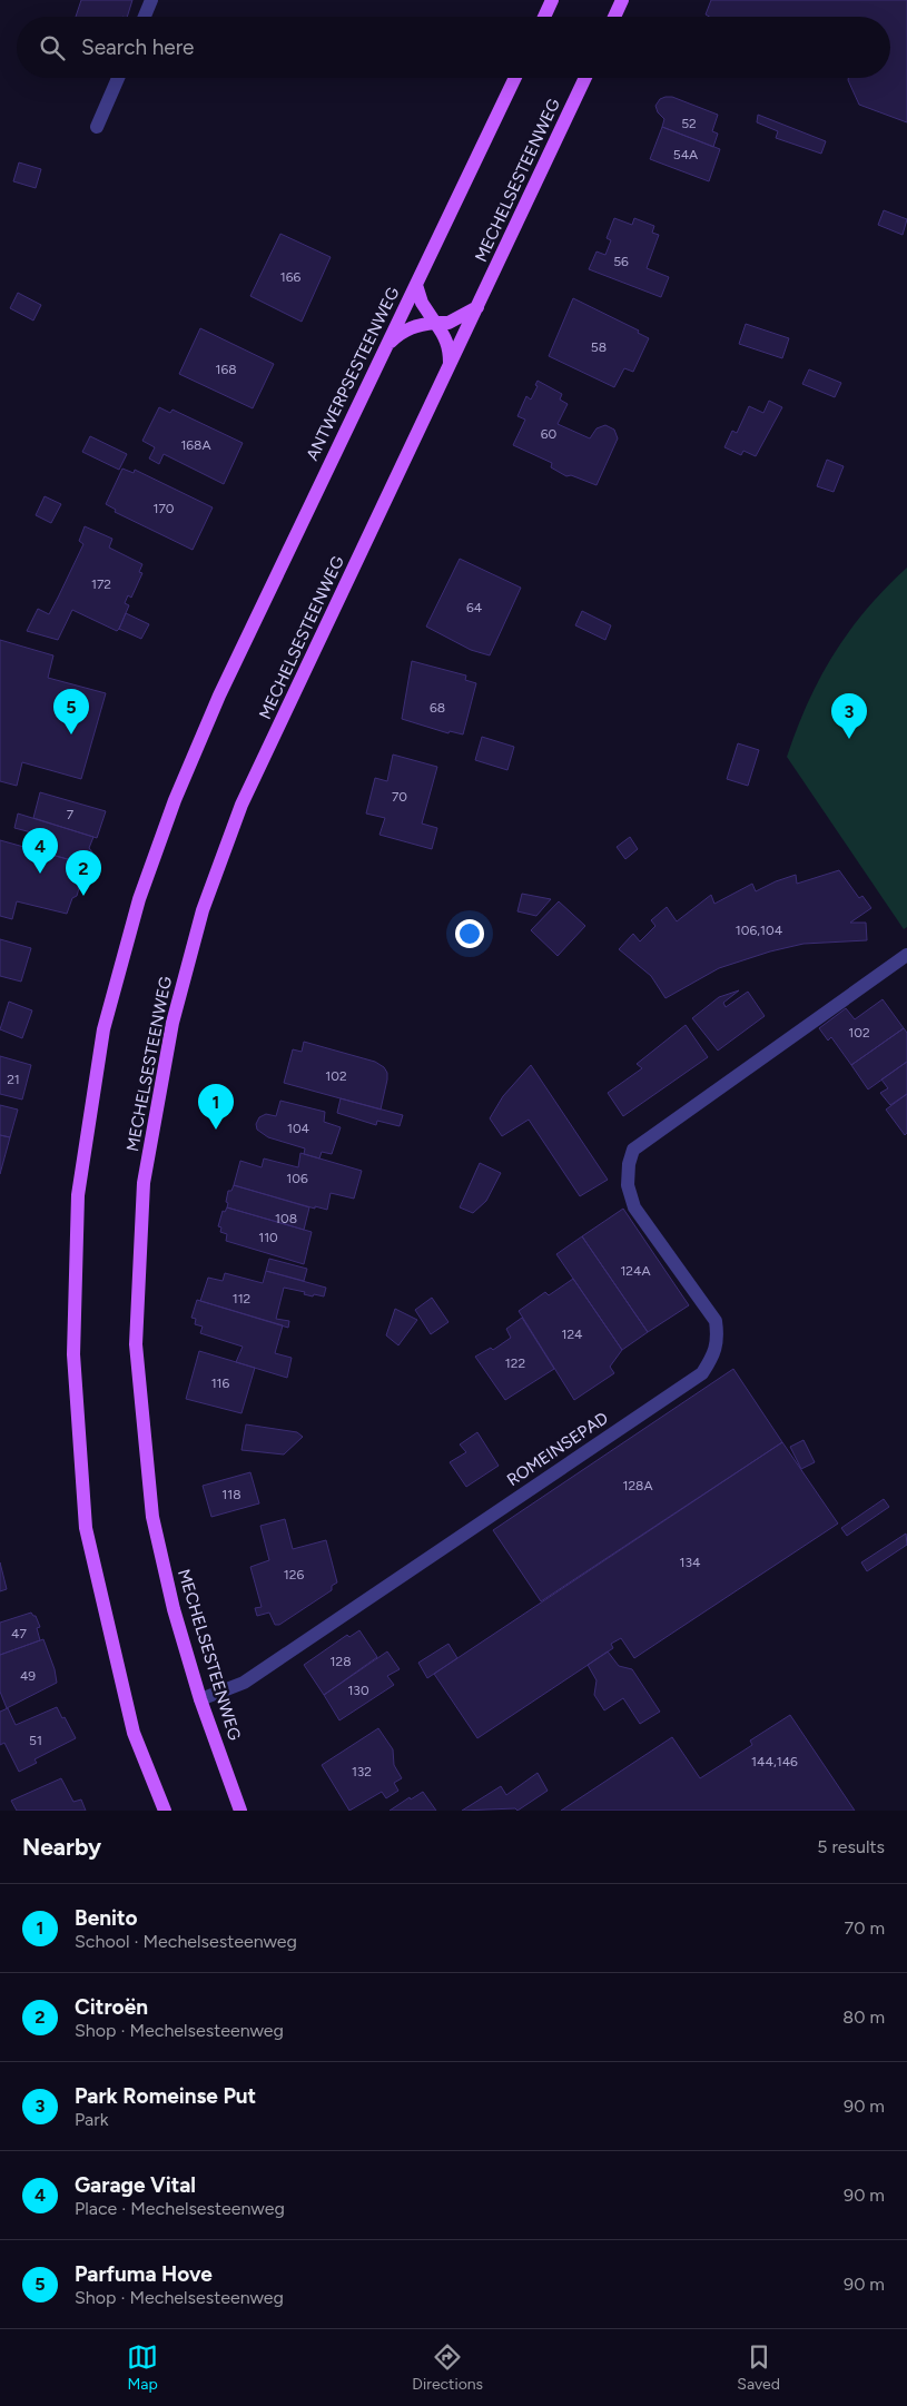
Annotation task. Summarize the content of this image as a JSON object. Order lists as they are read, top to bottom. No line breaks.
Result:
{"streets":{"main road":["MECHELSESTEENWEG","ANTWERPSESTEENWEG"],"lane":["ROMEINSEPAD"]},"crossings":[["MECHELSESTEENWEG","ROMEINSEPAD"]],"house_numbers":["52","54A","56","166","58","168","60","168A","170","172","64","68","70","7","106,104","102","102","21","104","106","108","110","124A","112","124","122","116","128A","118","134","126","47","128","49","130","51","144,146","132"],"page":{"search":"Search here","pins":["5","3","4","2","1"],"heading":["Nearby","5 results"],"list":[{"mark":"1","name":"Benito","note":"School · Mechelsesteenweg","value":"70 m"},{"mark":"2","name":"Citroën","note":"Shop · Mechelsesteenweg","value":"80 m"},{"mark":"3","name":"Park Romeinse Put","note":"Park","value":"90 m"},{"mark":"4","name":"Garage Vital","note":"Place · Mechelsesteenweg","value":"90 m"},{"mark":"5","name":"Parfuma Hove","note":"Shop · Mechelsesteenweg","value":"90 m"}],"nav":["Map","Directions","Saved"]}}
